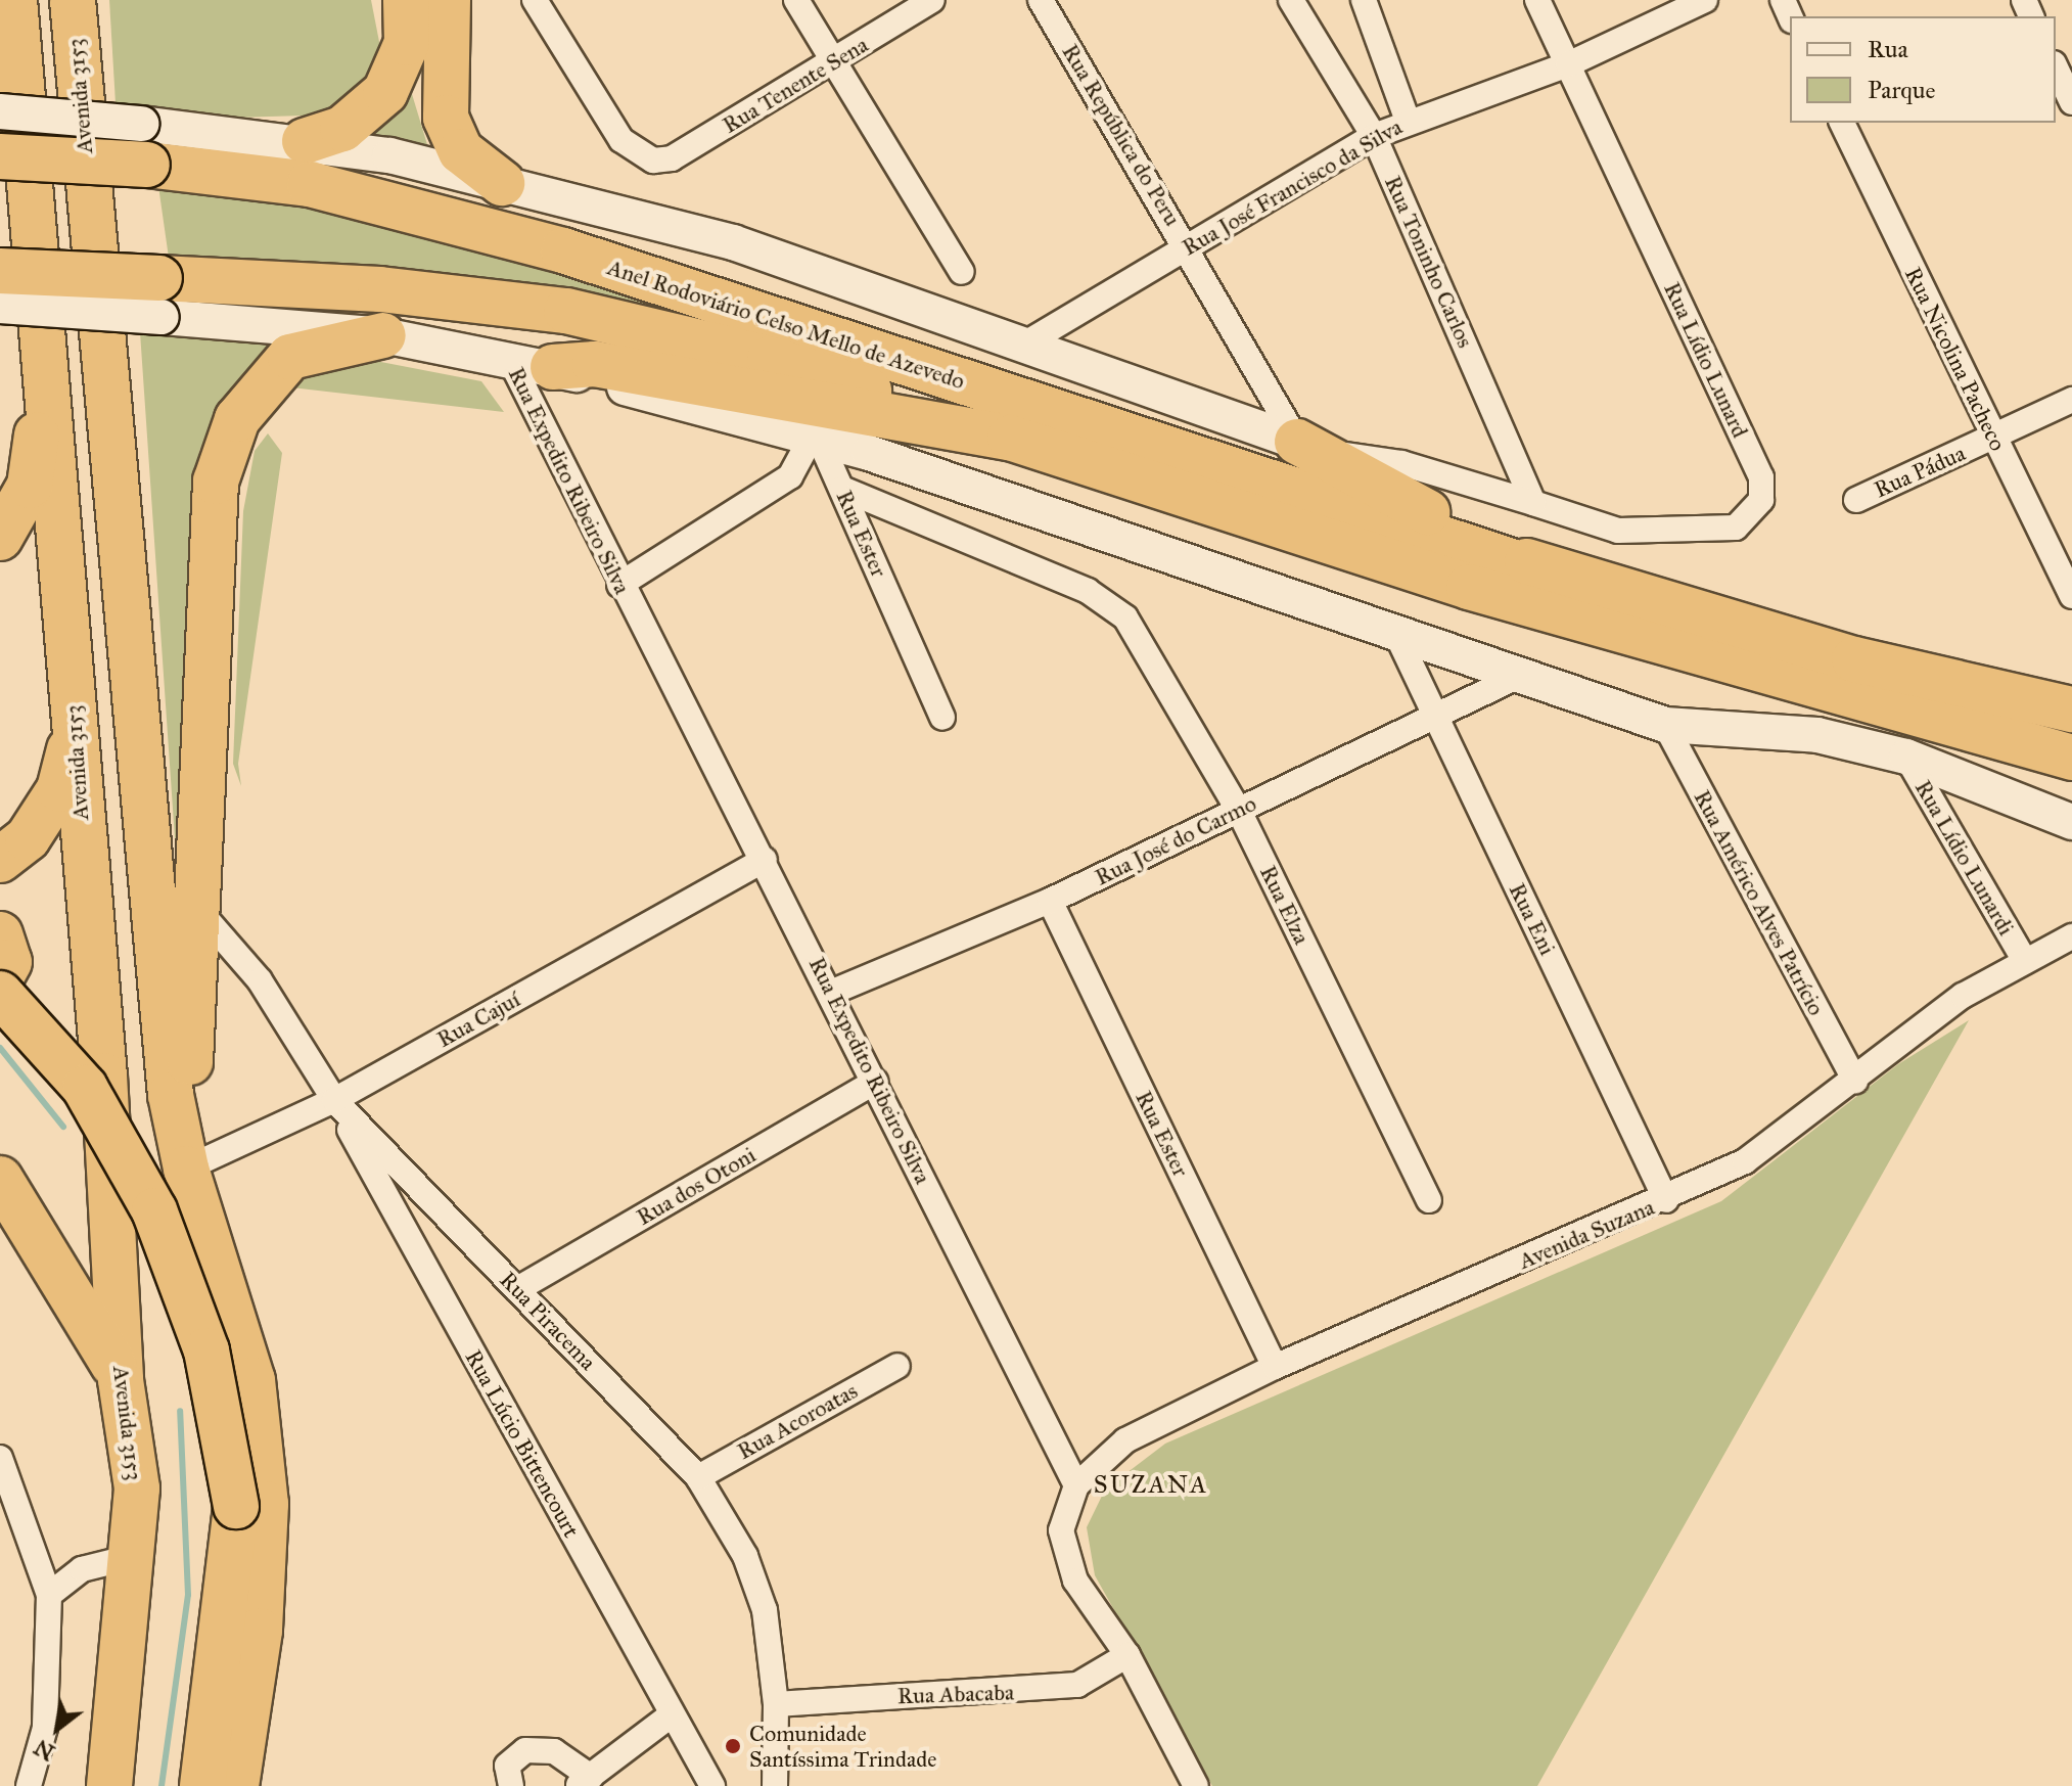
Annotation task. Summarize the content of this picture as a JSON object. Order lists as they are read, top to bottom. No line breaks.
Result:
{"streets":{"highway":["Avenida 3153","Anel Rodoviário Celso Mello de Azevedo"],"street":["Rua Tenente Sena","Rua República do Peru","Rua José Francisco da Silva","Rua Toninho Carlos","Rua Nicolina Pacheco","Rua Lídio Lunard","Rua Pádua","Rua Expedito Ribeiro Silva","Rua Ester","Rua José do Carmo","Rua Lídio Lunardi","Rua Américo Alves Patrício","Rua Elza","Rua Eni","Rua Cajuí","Rua dos Otoni","Avenida Suzana","Rua Piracema","Rua Acoroatas","Rua Lúcio Bittencourt","Rua Abacaba"]},"crossings":[["Avenida 3153","Rua Cajuí"],["Rua República do Peru","Rua José Francisco da Silva"],["Rua República do Peru","Anel Rodoviário Celso Mello de Azevedo"],["Rua República do Peru","Rua Lídio Lunard"],["Rua José Francisco da Silva","Rua Toninho Carlos"],["Rua José Francisco da Silva","Anel Rodoviário Celso Mello de Azevedo"],["Rua José Francisco da Silva","Rua Lídio Lunard"],["Rua Toninho Carlos","Rua Lídio Lunard"],["Anel Rodoviário Celso Mello de Azevedo","Rua Lídio Lunard"],["Anel Rodoviário Celso Mello de Azevedo","Rua Expedito Ribeiro Silva"],["Anel Rodoviário Celso Mello de Azevedo","Rua Ester"],["Anel Rodoviário Celso Mello de Azevedo","Rua José do Carmo"],["Anel Rodoviário Celso Mello de Azevedo","Rua Lídio Lunardi"],["Anel Rodoviário Celso Mello de Azevedo","Rua Américo Alves Patrício"],["Anel Rodoviário Celso Mello de Azevedo","Rua Eni"],["Rua Nicolina Pacheco","Rua Pádua"],["Rua Expedito Ribeiro Silva","Rua José do Carmo"],["Rua Expedito Ribeiro Silva","Rua Cajuí"],["Rua Expedito Ribeiro Silva","Rua dos Otoni"],["Rua Expedito Ribeiro Silva","Avenida Suzana"],["Rua Ester","Rua José do Carmo"],["Rua Ester","Rua Elza"],["Rua Ester","Avenida Suzana"],["Rua José do Carmo","Rua Elza"],["Rua José do Carmo","Rua Eni"],["Rua Lídio Lunardi","Avenida Suzana"],["Rua Américo Alves Patrício","Avenida Suzana"],["Rua Eni","Avenida Suzana"],["Rua Cajuí","Rua Piracema"],["Rua Cajuí","Rua Lúcio Bittencourt"],["Rua dos Otoni","Rua Piracema"],["Rua Piracema","Rua Acoroatas"],["Rua Piracema","Rua Lúcio Bittencourt"],["Rua Piracema","Rua Abacaba"]],"districts":["SUZANA"],"places":["Comunidade Santíssima Trindade"],"legend":["Rua","Parque"],"north":"bottom left"}
